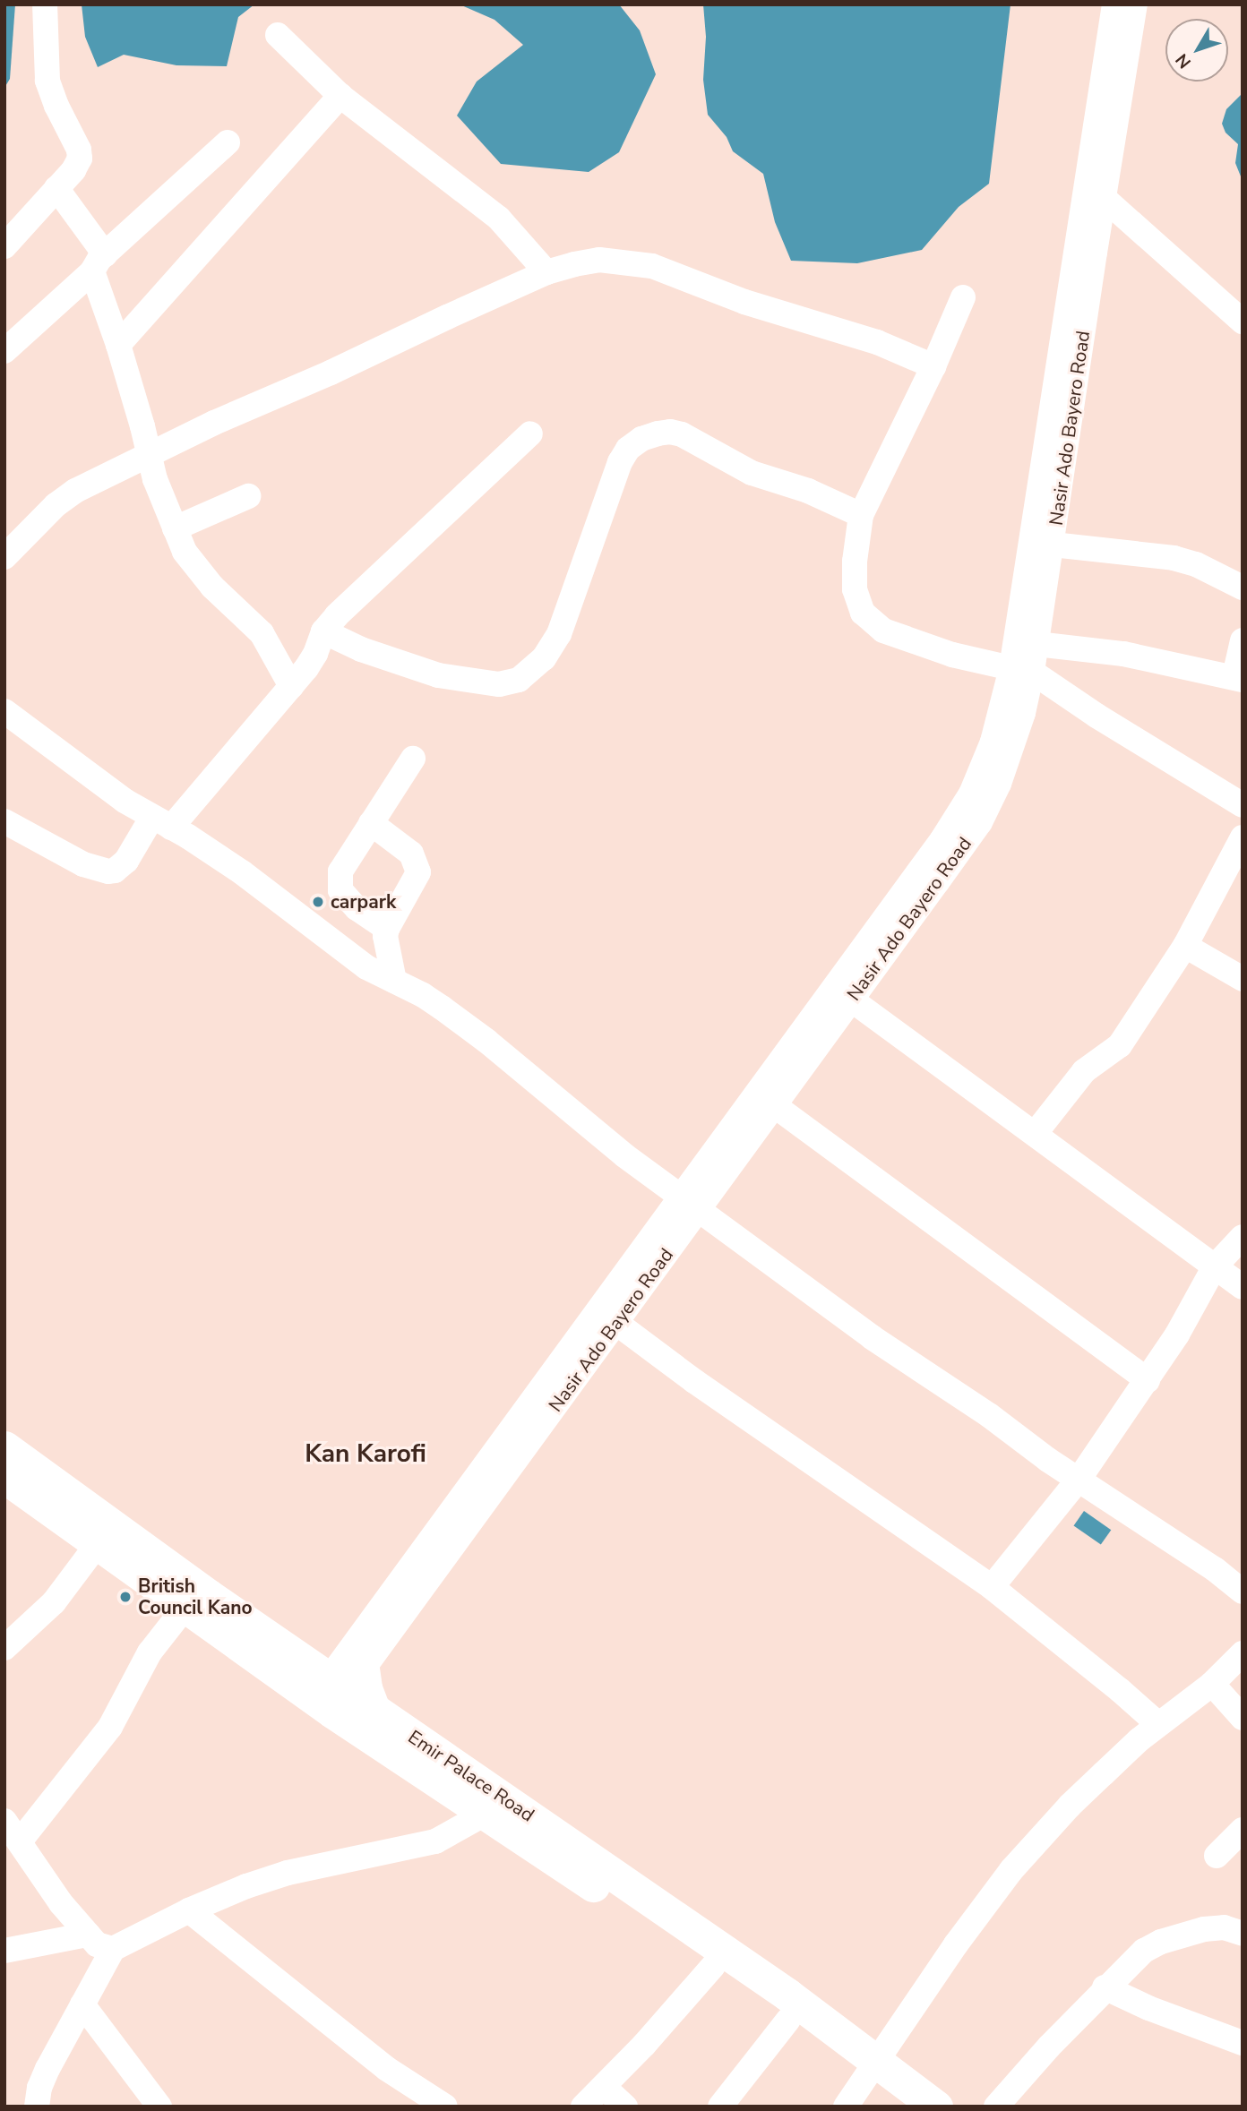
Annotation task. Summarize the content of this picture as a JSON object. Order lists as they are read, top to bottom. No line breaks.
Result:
{"streets":{"main road":["Emir Palace Road"],"street":["Nasir Ado Bayero Road"]},"crossings":[["Nasir Ado Bayero Road","Emir Palace Road"]],"districts":["Kan Karofi"],"places":["carpark","British Council Kano"],"north":"bottom left"}
